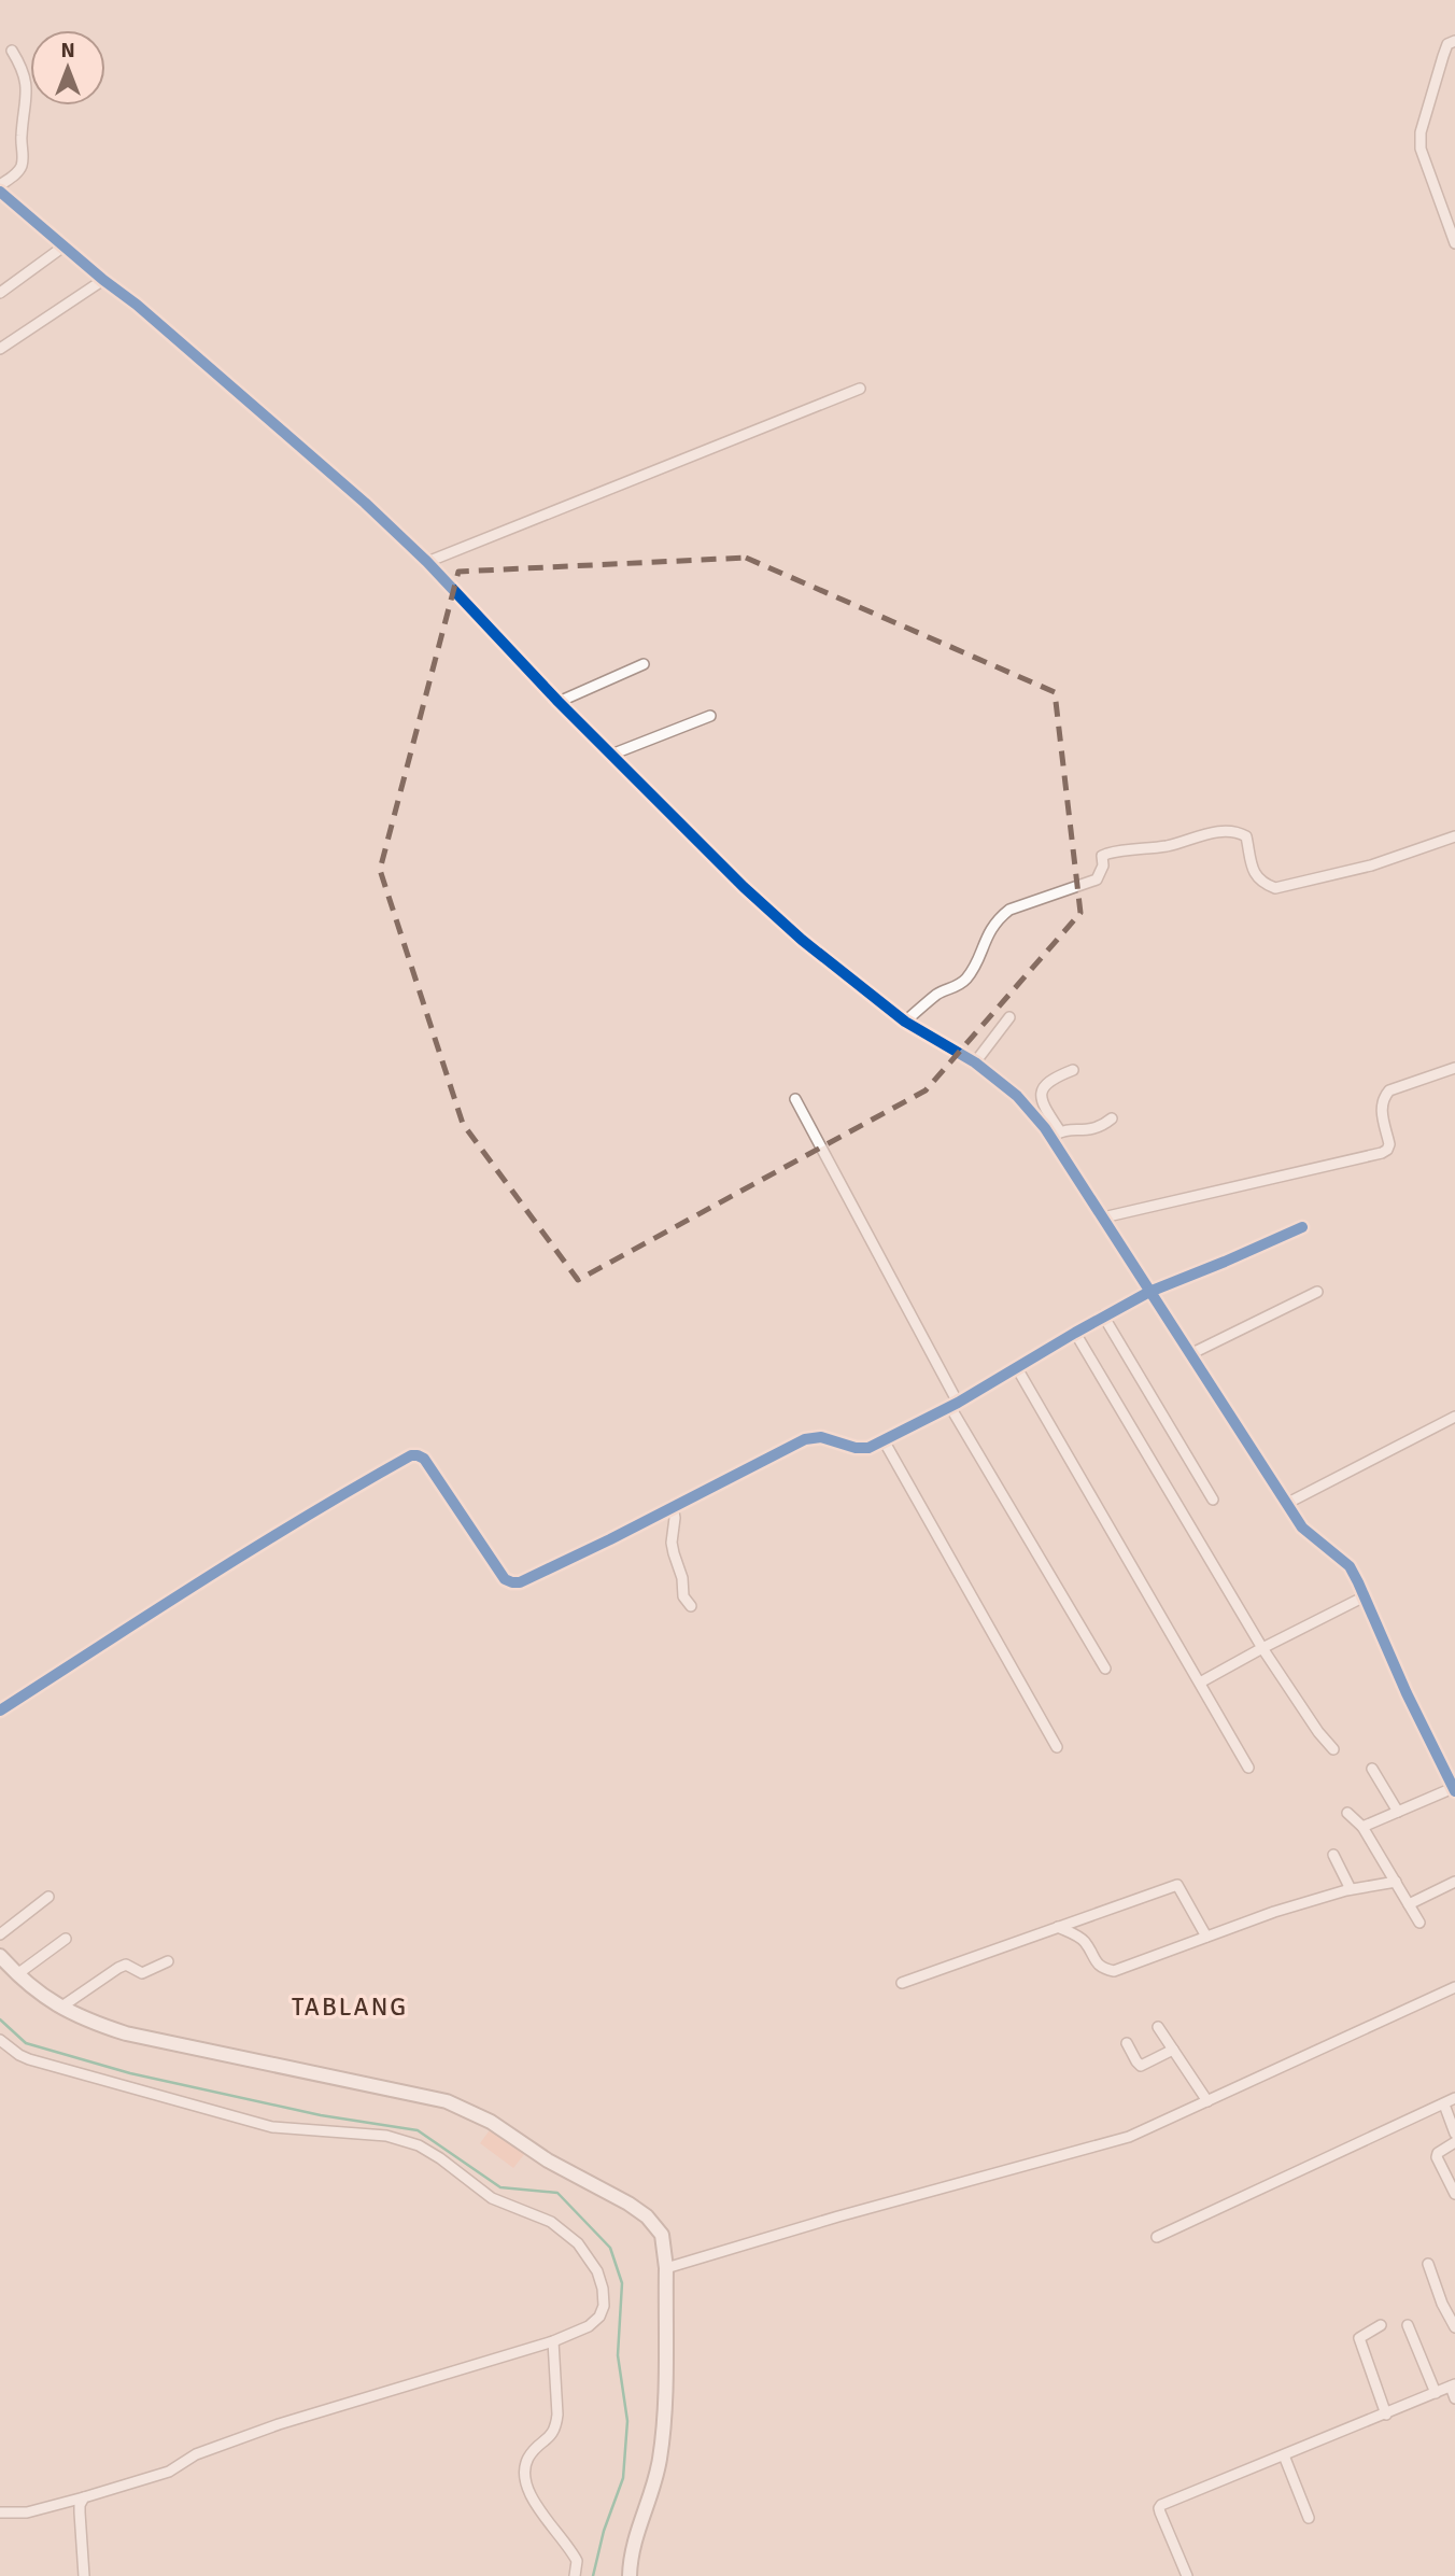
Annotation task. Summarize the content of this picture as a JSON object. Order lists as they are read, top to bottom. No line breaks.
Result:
{"districts":["TABLANG"],"north":"top"}
